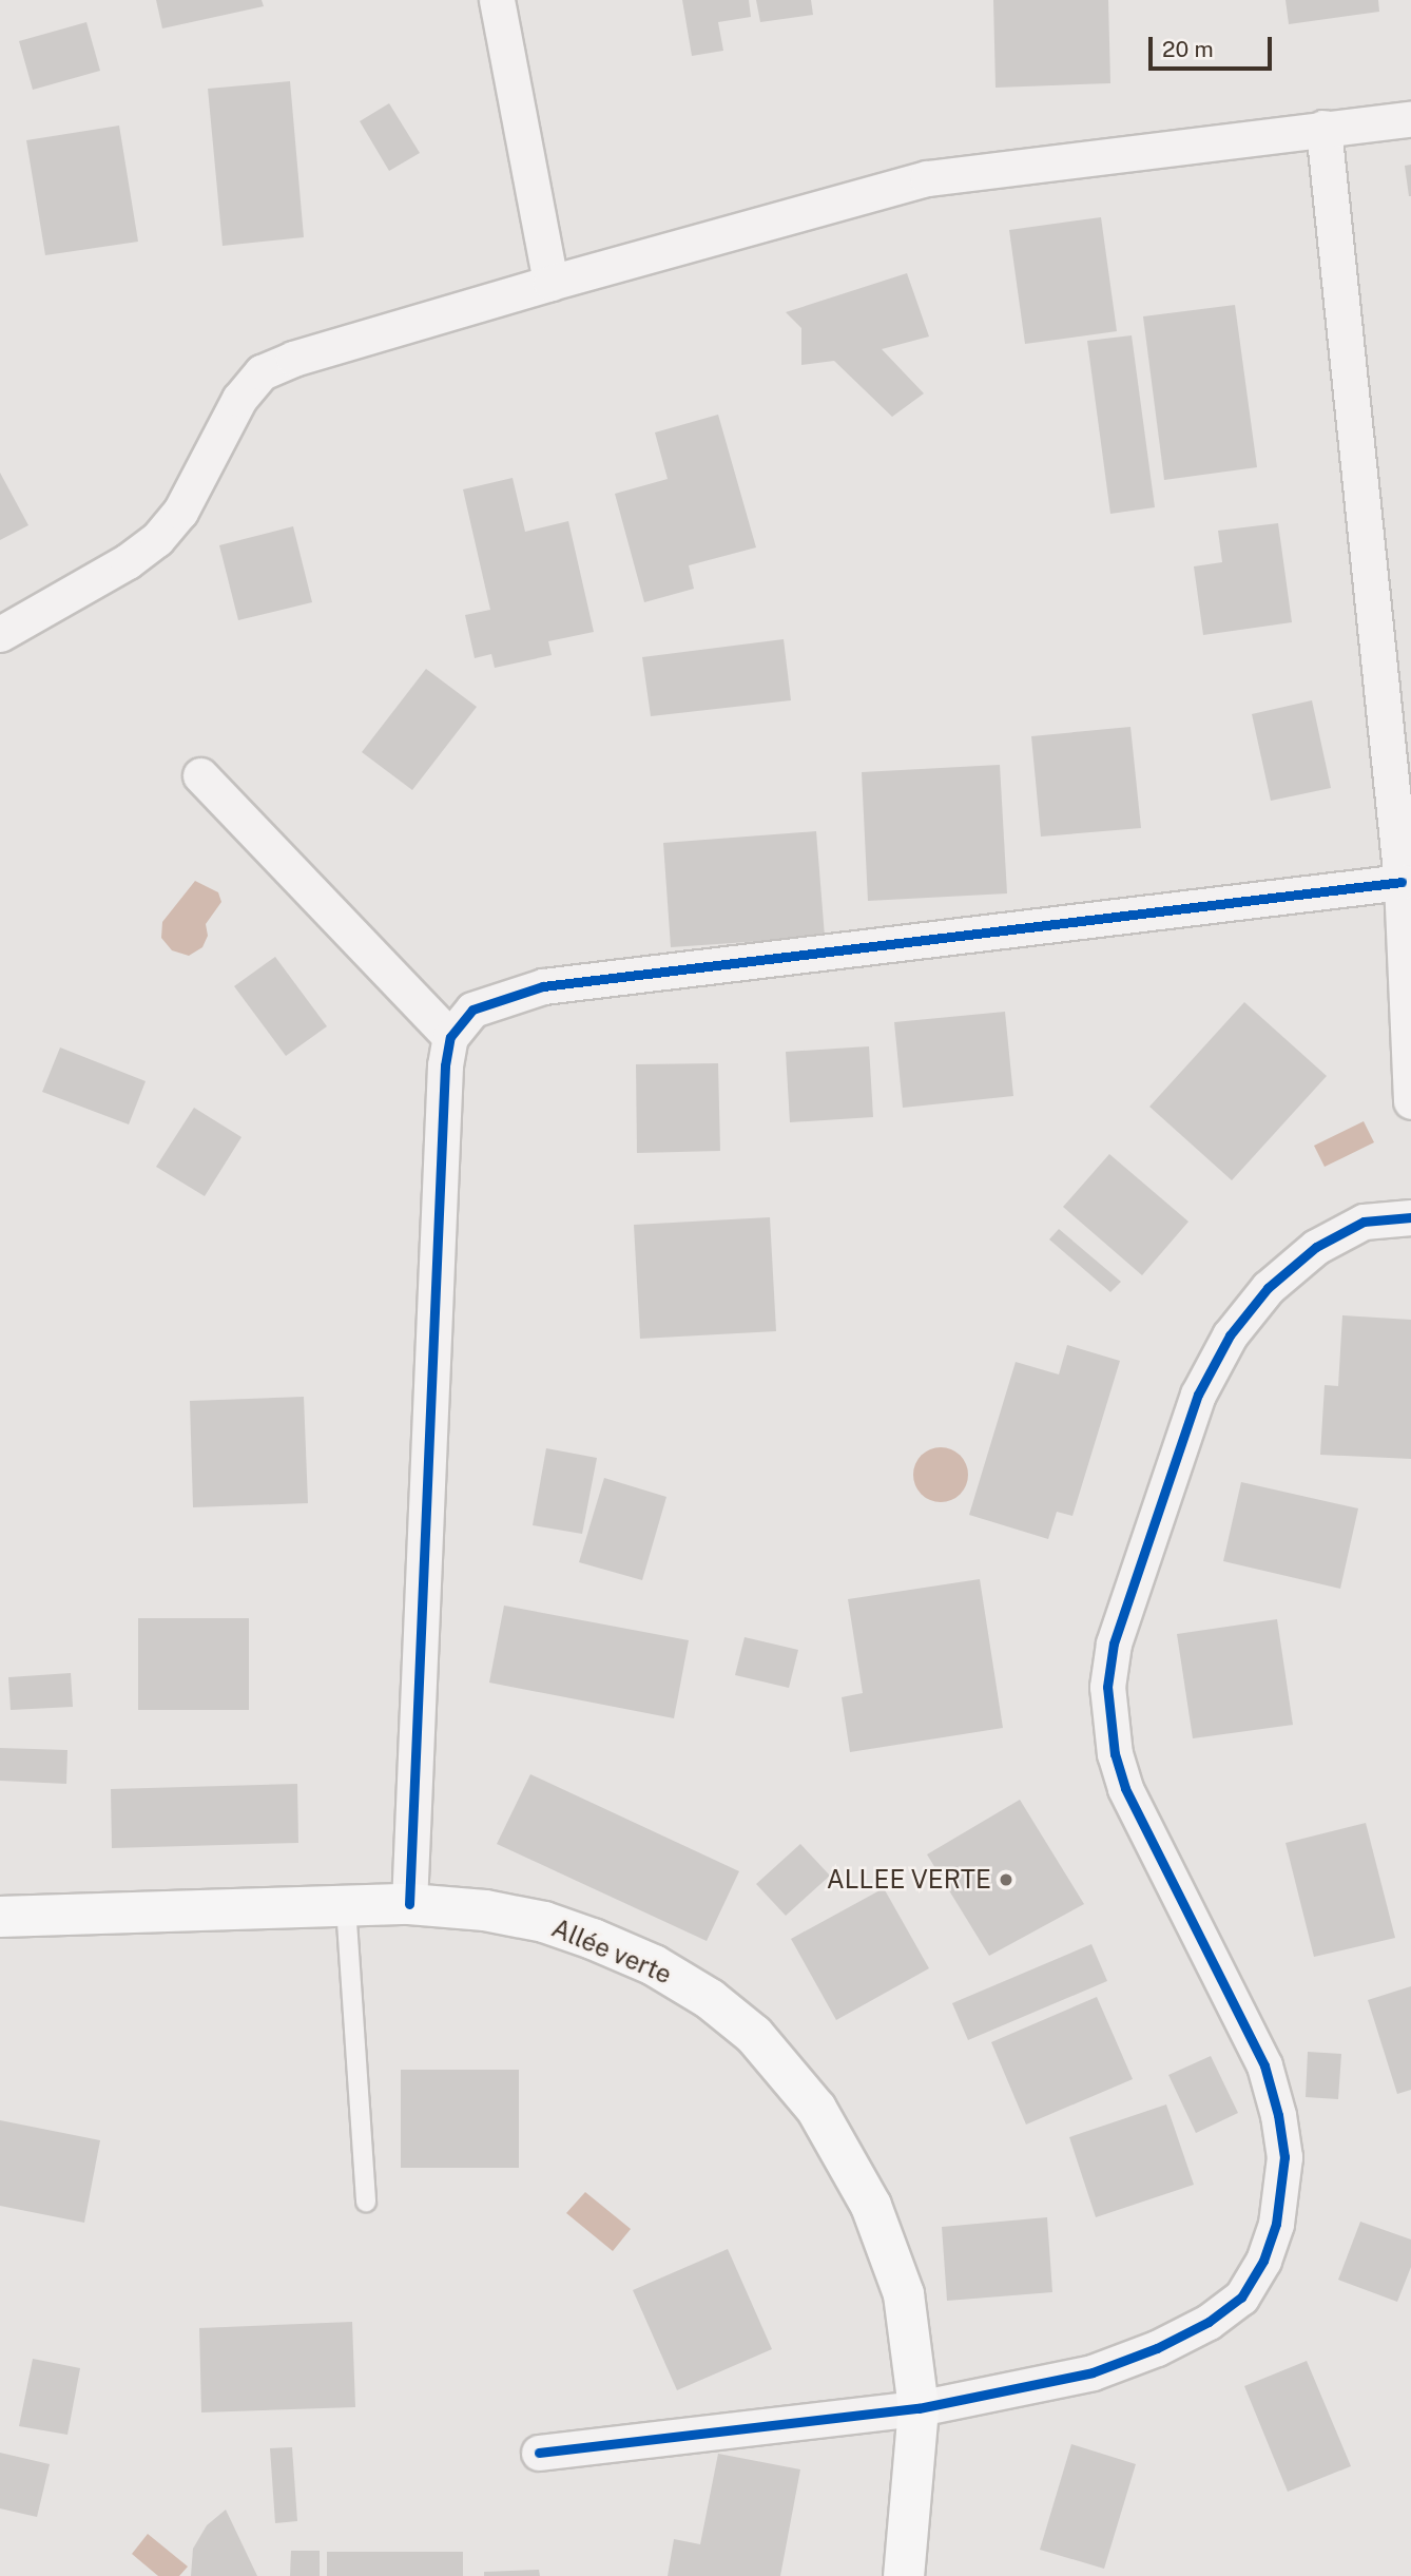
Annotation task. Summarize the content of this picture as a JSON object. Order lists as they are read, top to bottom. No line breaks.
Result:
{"streets":{"street":["Allée verte"]},"places":["ALLEE VERTE"],"scale_bar":"20 m"}
